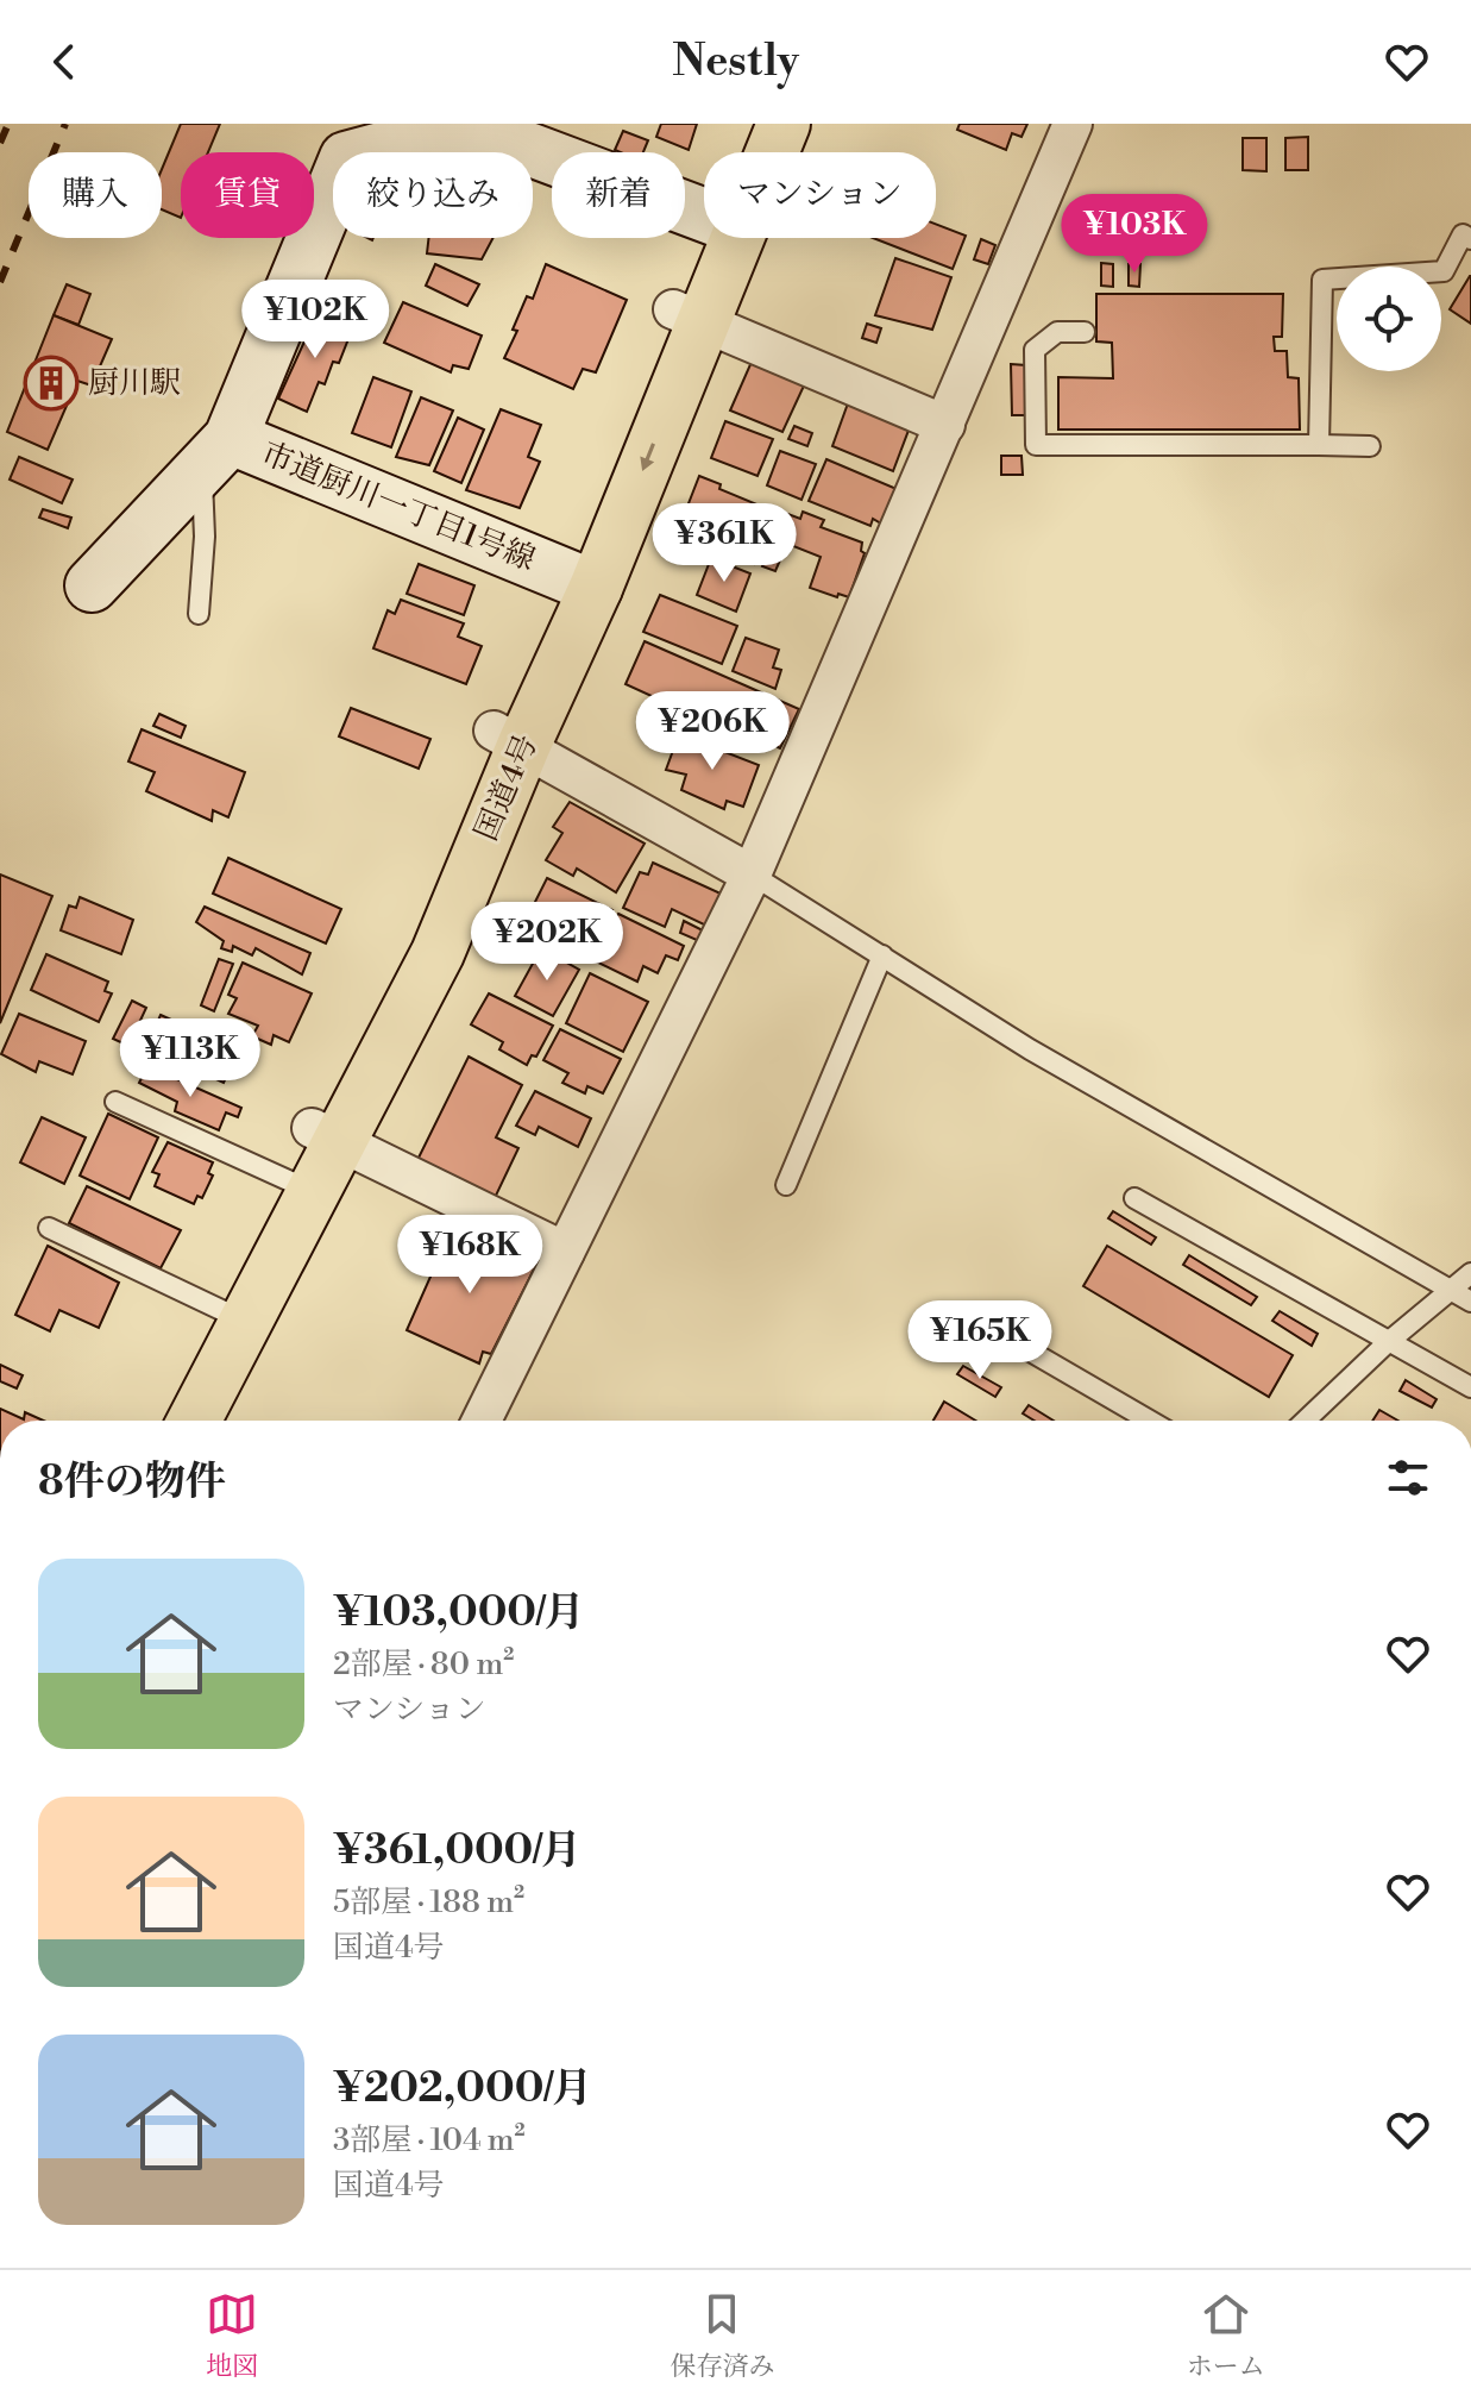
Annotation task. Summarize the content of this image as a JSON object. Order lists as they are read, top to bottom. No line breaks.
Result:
{"streets":{"highway":["国道4号"],"main road":["市道厨川一丁目1号線"]},"crossings":[["市道厨川一丁目1号線","国道4号"]],"places":{"building":["厨川駅"]},"page":{"header":"Nestly","chip":["購入","賃貸","絞り込み","新着","マンション"],"price":["¥103K","¥102K","¥361K","¥206K","¥202K","¥113K","¥168K","¥165K"],"heading":"8件の物件","list":[{"name":"¥103,000/月","note":"2部屋 · 80 m² · マンション"},{"name":"¥361,000/月","note":"5部屋 · 188 m² · 国道4号"},{"name":"¥202,000/月","note":"3部屋 · 104 m² · 国道4号"}],"tabs":["地図","保存済み","ホーム"]}}
